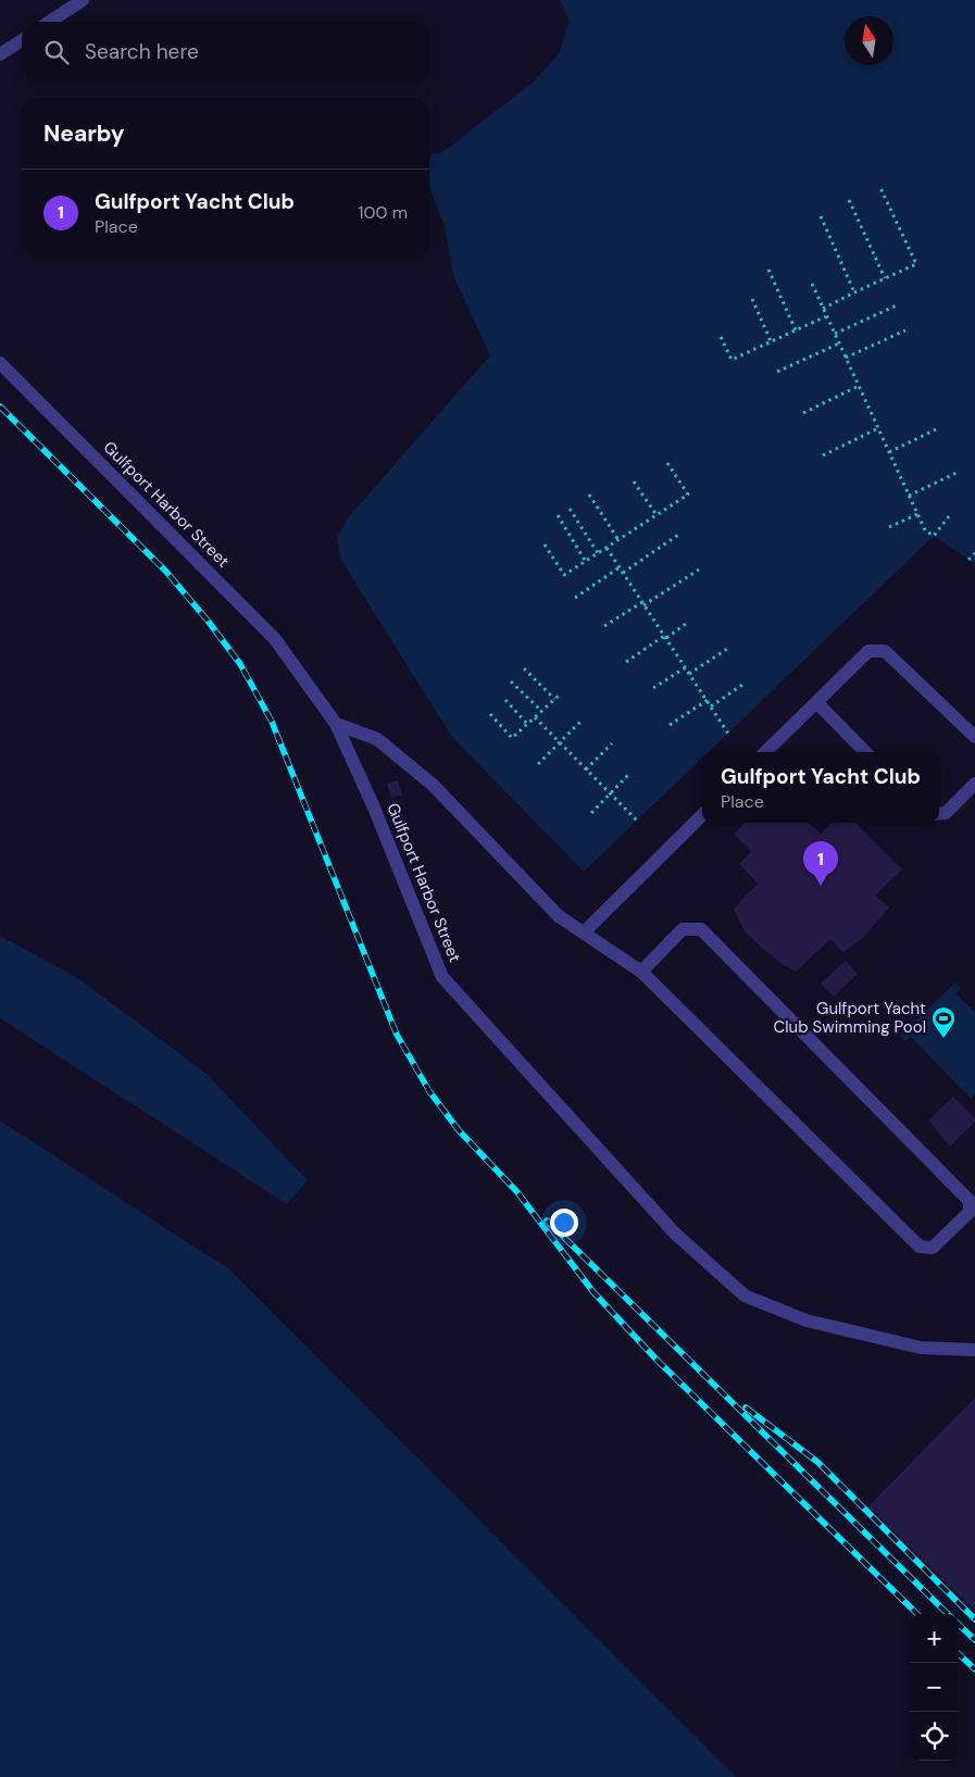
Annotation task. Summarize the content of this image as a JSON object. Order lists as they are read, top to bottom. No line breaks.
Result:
{"streets":{"street":["Gulfport Harbor Street"]},"places":{"sports":["Gulfport Yacht Club Swimming Pool"]},"north":"top","page":{"search":"Search here","heading":"Nearby","list":[{"mark":"1","name":"Gulfport Yacht Club","note":"Place","value":"100 m"}],"popup":["Gulfport Yacht Club","Place"],"pins":"1","map_buttons":["+","−"]}}
